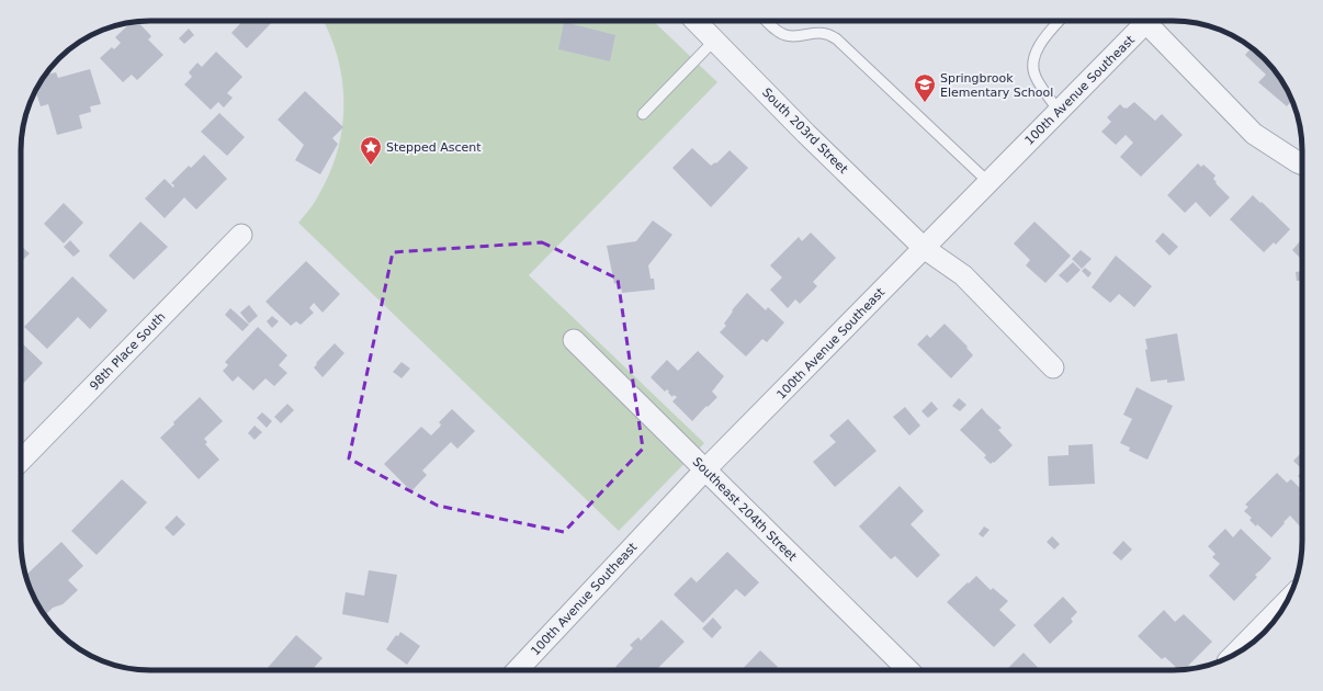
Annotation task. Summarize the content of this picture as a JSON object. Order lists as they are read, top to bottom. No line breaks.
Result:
{"streets":{"street":["100th Avenue Southeast","South 203rd Street","98th Place South","Southeast 204th Street"]},"crossings":[["100th Avenue Southeast","South 203rd Street"],["100th Avenue Southeast","Southeast 204th Street"]],"places":{"school or university":["Springbrook Elementary School"],"place":["Stepped Ascent"]}}
